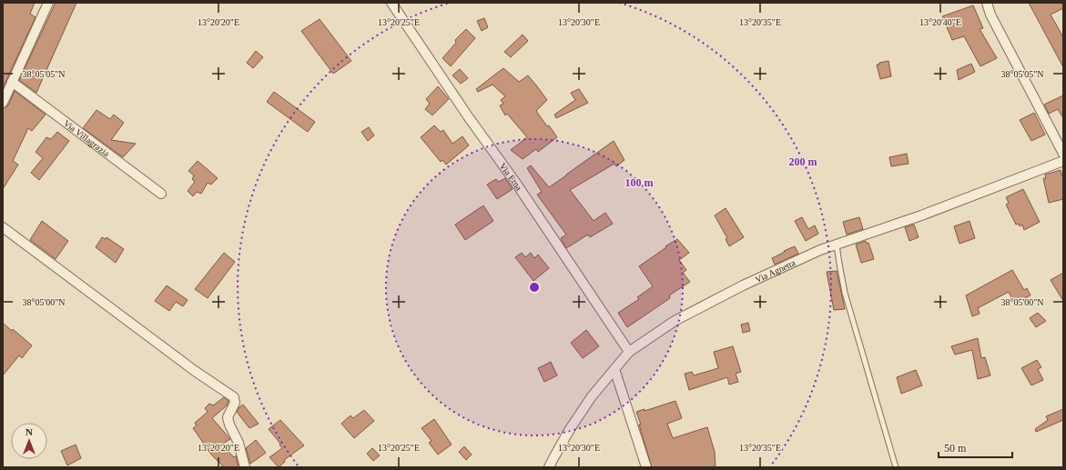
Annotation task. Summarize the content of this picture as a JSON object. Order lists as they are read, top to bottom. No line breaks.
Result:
{"streets":{"street":["Via Villagrazia","Via Etna","Via Agnetta"]},"crossings":[["Via Etna","Via Agnetta"]],"scale_bar":"50 m","north":"top","coordinates":["13°20'20\"E","13°20'25\"E","13°20'30\"E","13°20'35\"E","13°20'40\"E","38°05'05\"N","38°05'00\"N"],"rings":["200 m","100 m"]}
